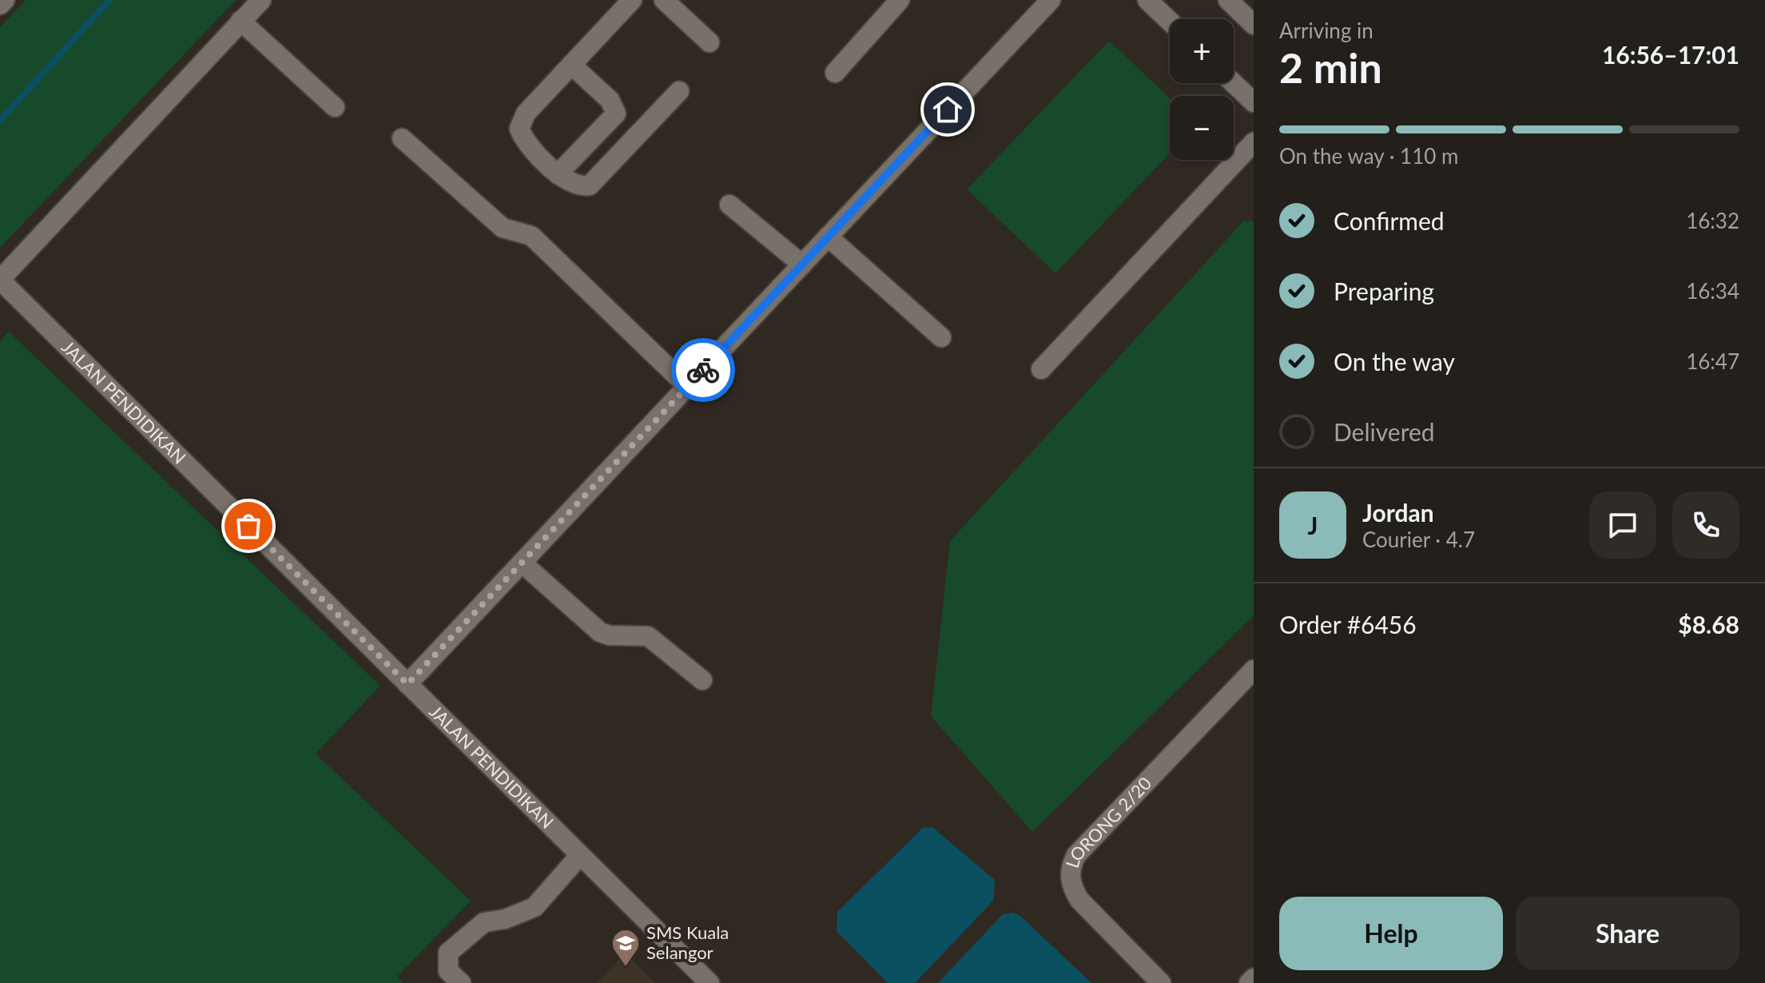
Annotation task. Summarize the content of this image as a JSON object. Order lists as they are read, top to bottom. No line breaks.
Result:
{"streets":{"street":["JALAN PENDIDIKAN","LORONG 2/20"]},"places":{"school or university":["SMS Kuala Selangor"]},"page":{"heading":["2 min","Arriving in","16:56–17:01"],"panel":["Jordan","Courier · 4.7","Order #6456","$8.68"],"map_buttons":["+","−"],"bar":"On the way · 110 m","list":[["Confirmed","16:32"],["Preparing","16:34"],["On the way","16:47"],"Delivered"],"round":"J","buttons":["Help","Share"]}}
